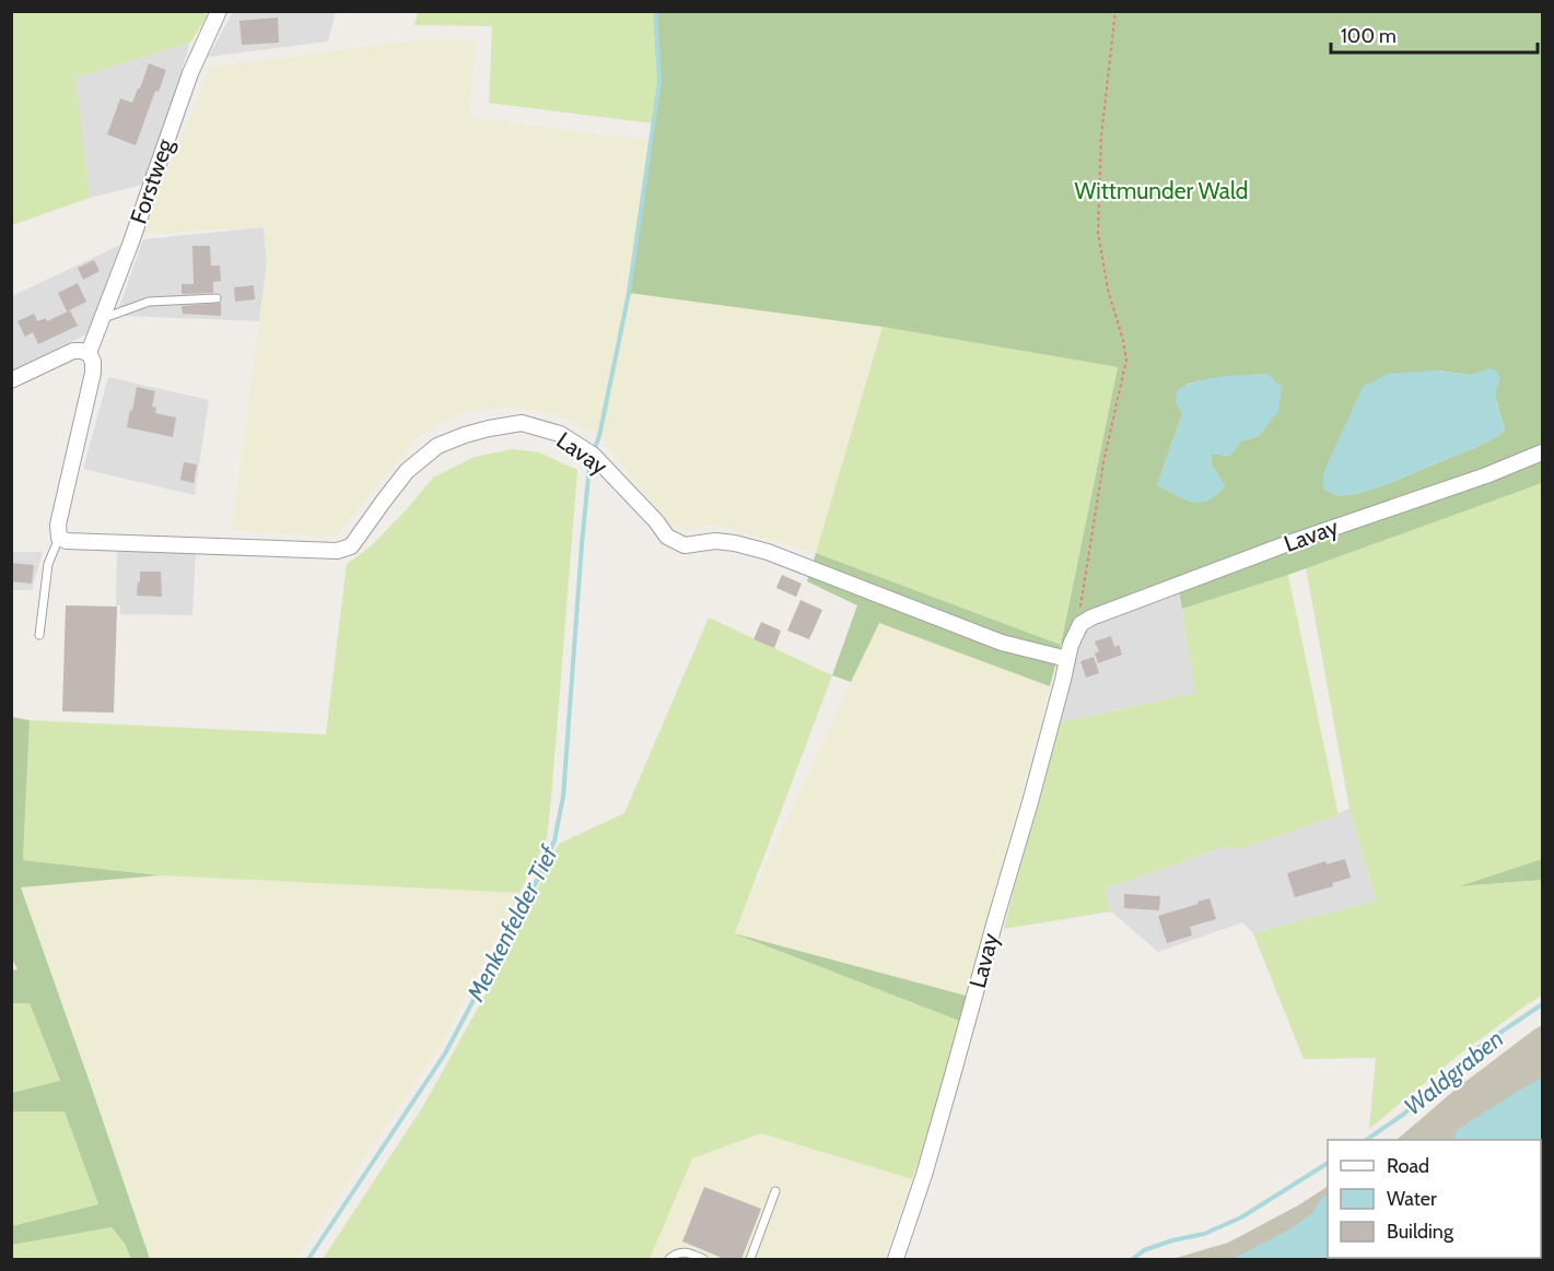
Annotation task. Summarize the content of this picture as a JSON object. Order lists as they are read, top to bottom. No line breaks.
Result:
{"streets":{"street":["Forstweg","Lavay"]},"crossings":[["Forstweg","Lavay"]],"water":["Menkenfelder Tief","Waldgraben"],"parks":["Wittmunder Wald"],"legend":["Road","Water","Building"],"scale_bar":"100 m"}
